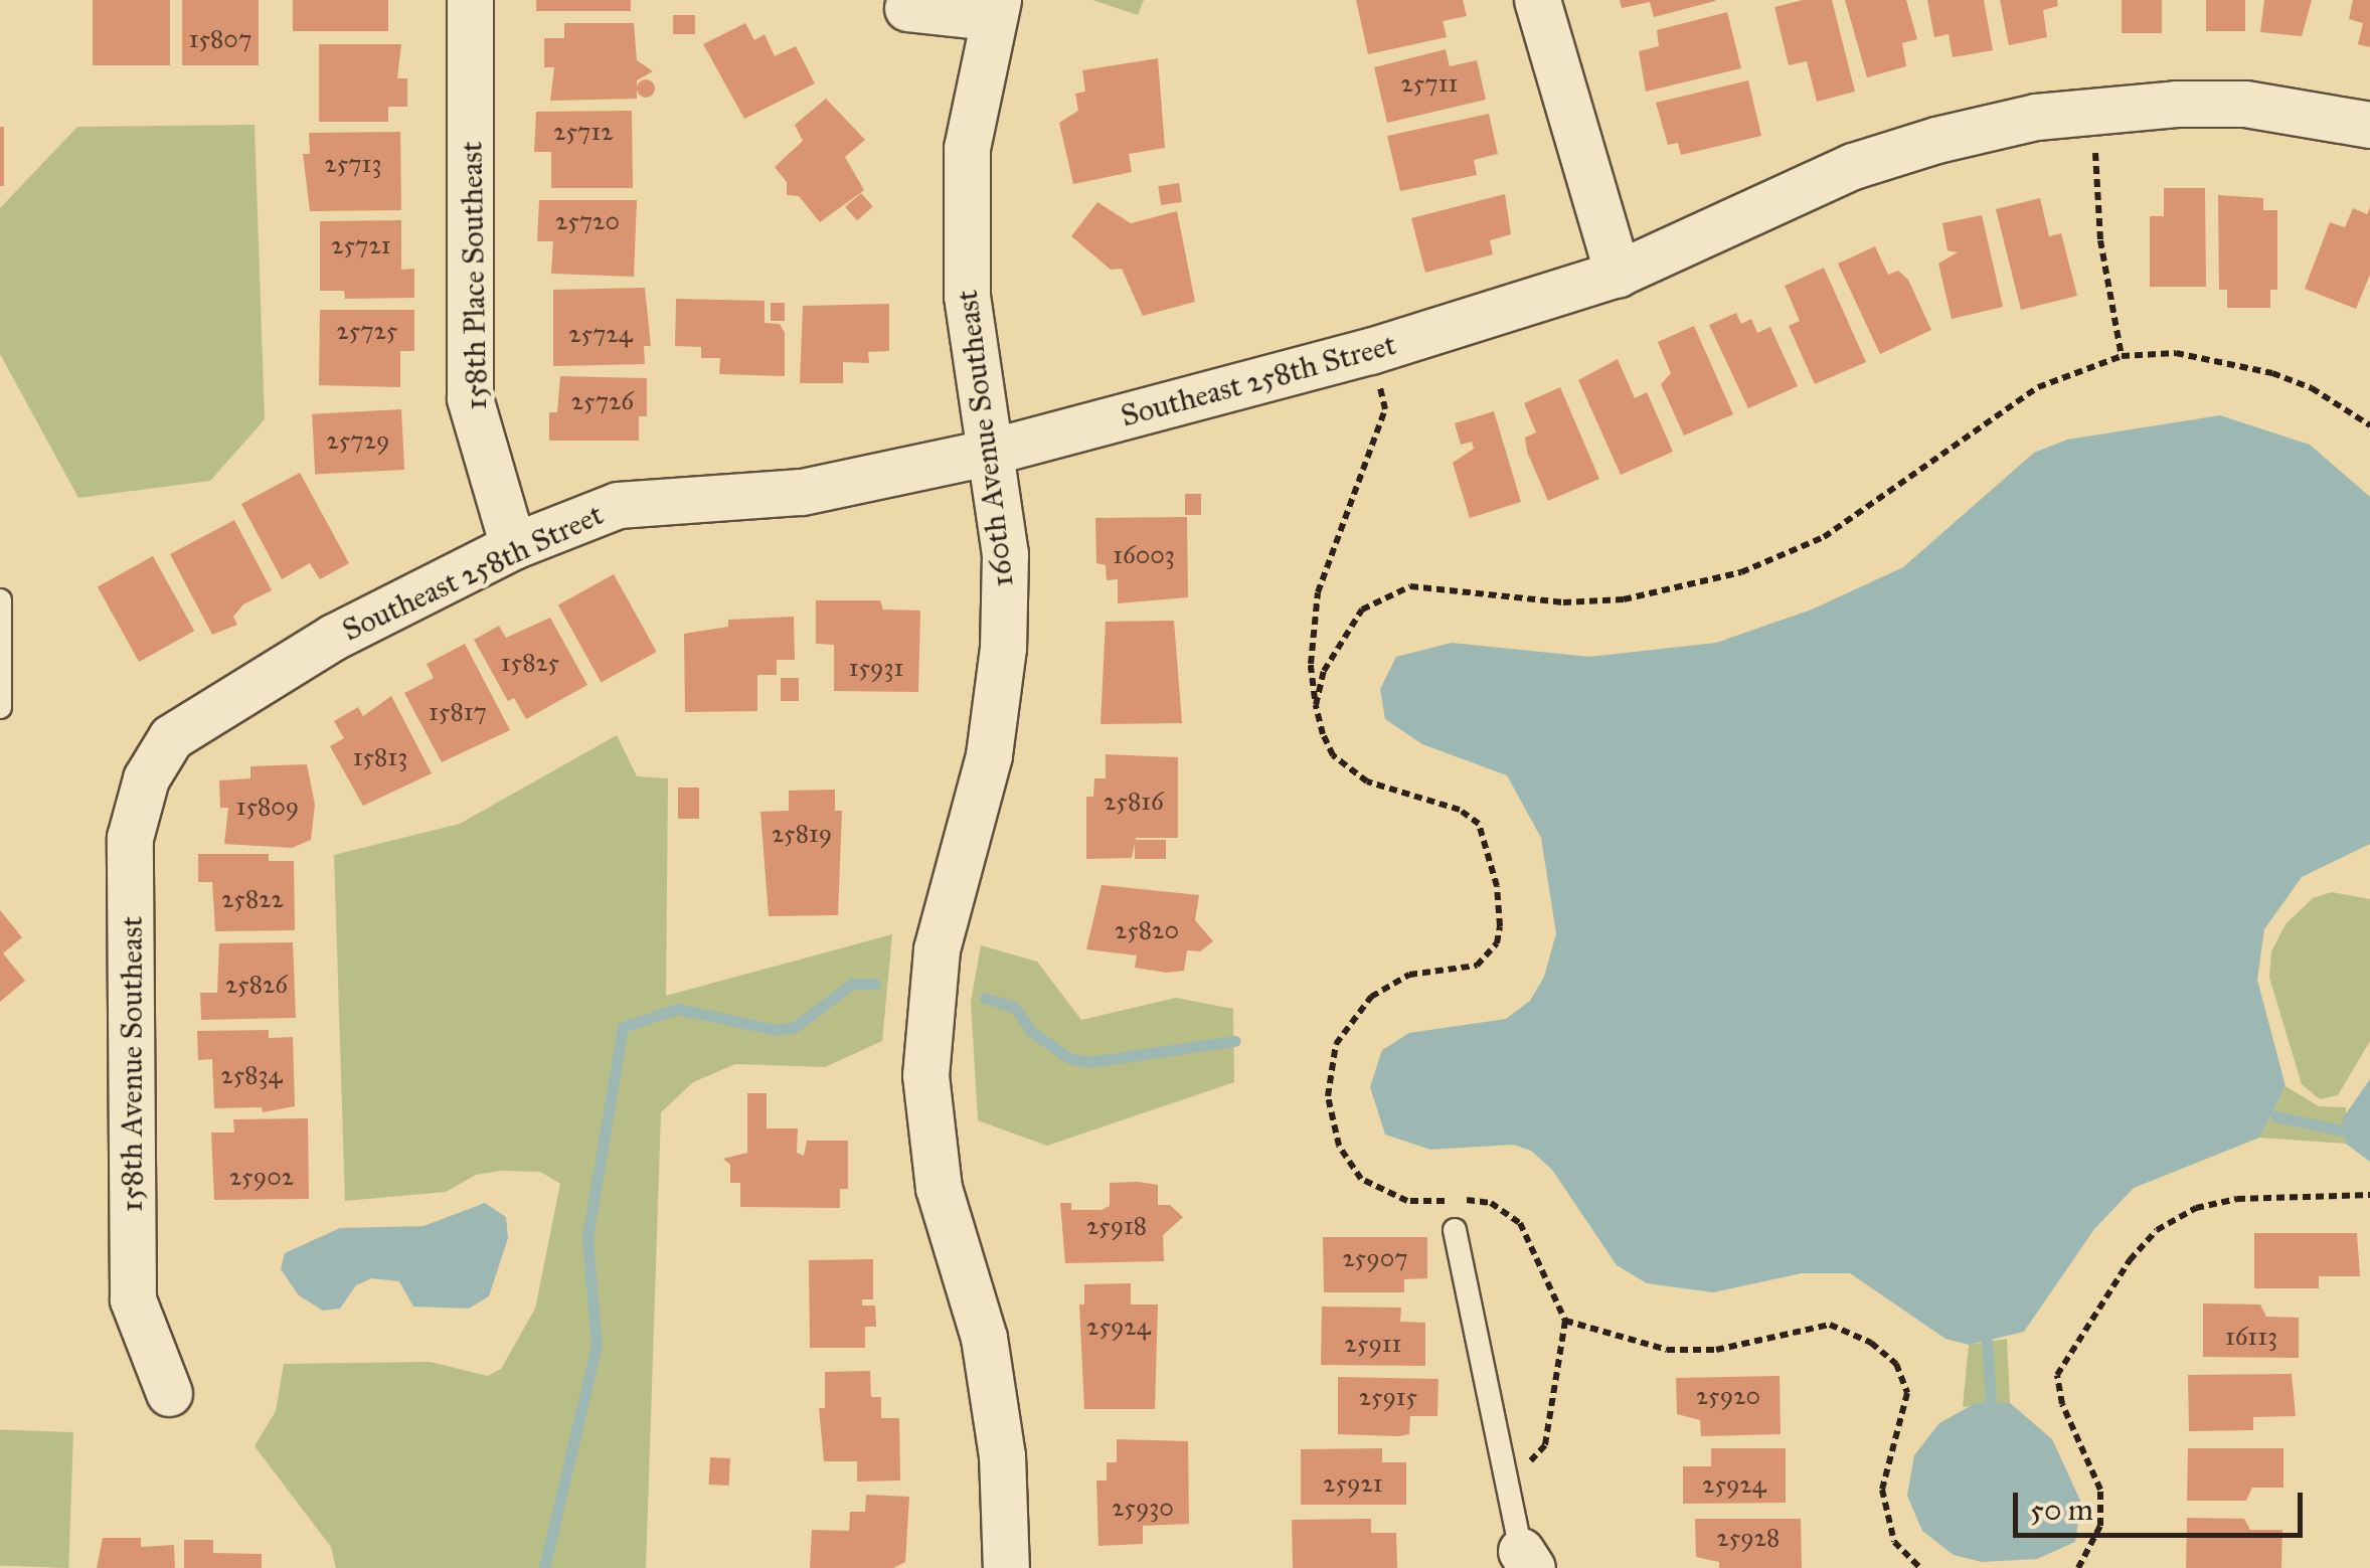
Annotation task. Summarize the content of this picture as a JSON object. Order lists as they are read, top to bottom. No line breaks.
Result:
{"streets":{"street":["158th Place Southeast","Southeast 258th Street","160th Avenue Southeast","158th Avenue Southeast"]},"crossings":[["158th Place Southeast","Southeast 258th Street"],["Southeast 258th Street","160th Avenue Southeast"],["Southeast 258th Street","158th Avenue Southeast"]],"house_numbers":["15807","25711","25712","25713","25720","25721","25725","25724","25726","25729","16003","15825","15931","15817","15813","25816","15809","25819","25822","25820","25826","25834","25902","25918","25907","25924","16113","25911","25920","25915","25921","25924","25930","25928"],"scale_bar":"50 m"}
